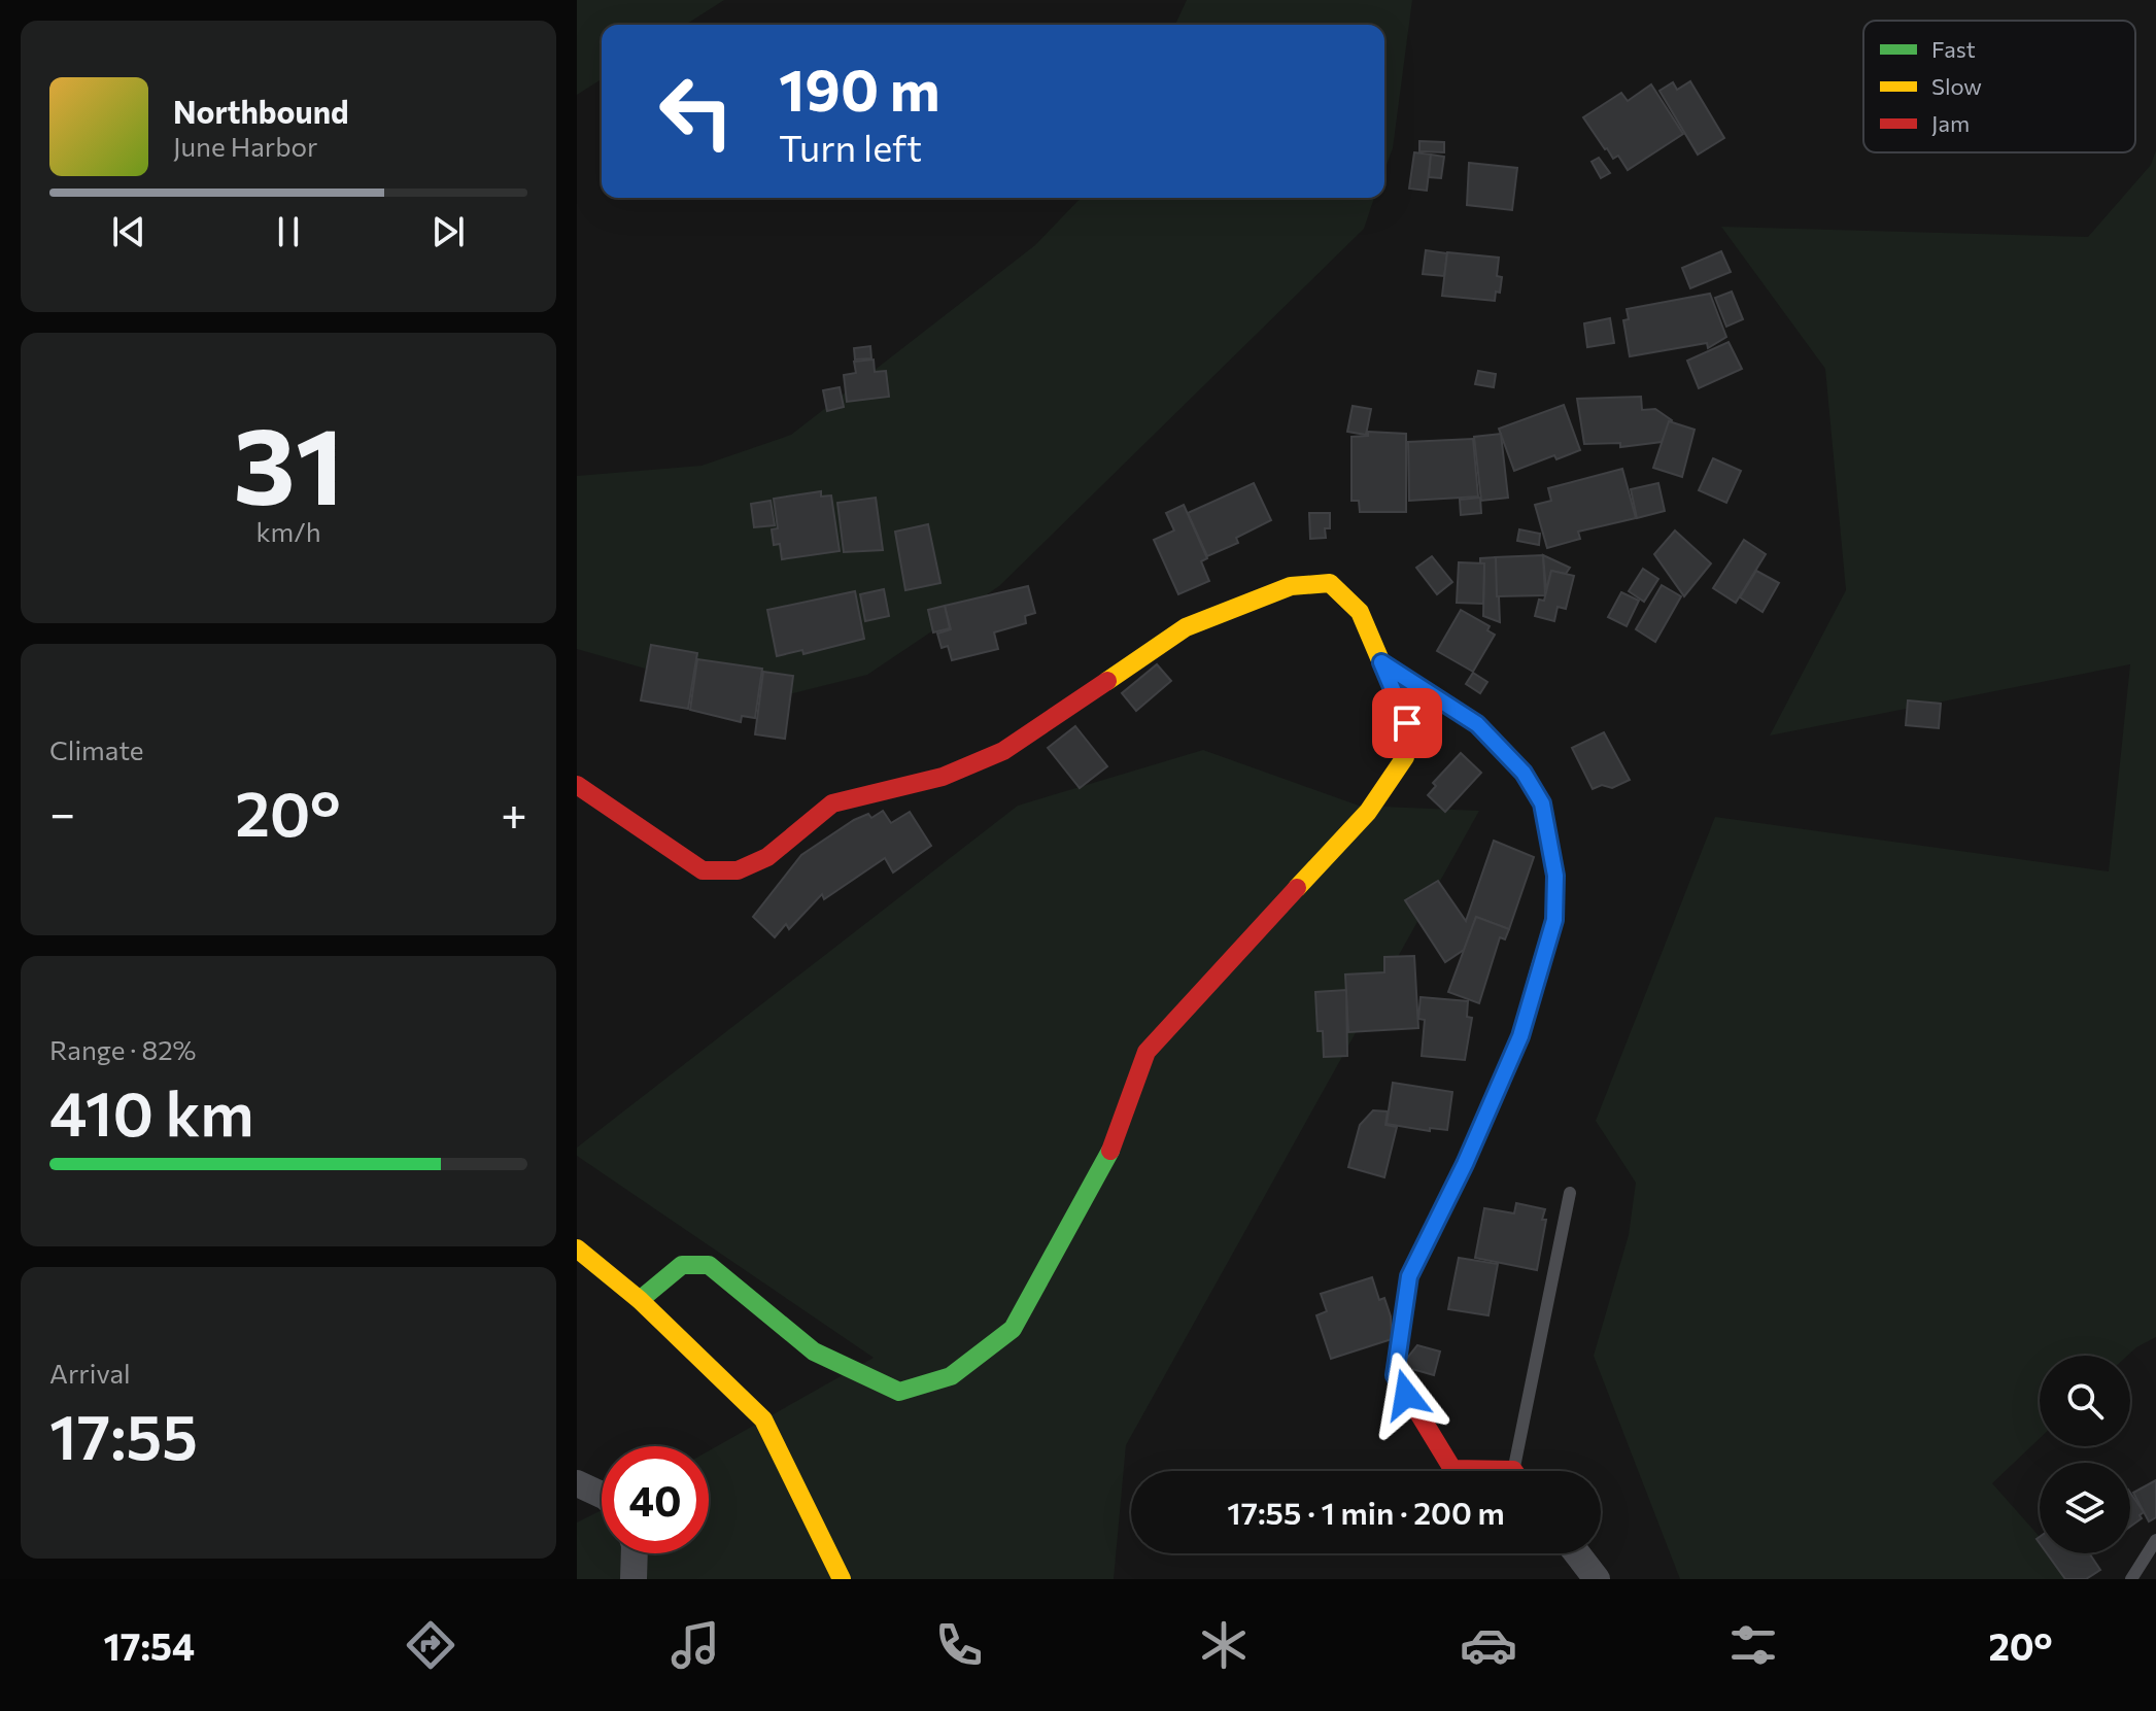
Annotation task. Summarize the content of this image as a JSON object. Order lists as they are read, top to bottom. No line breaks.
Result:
{"legend":["Fast","Slow","Jam"],"page":{"turn":["190 m","Turn left"],"song":["Northbound","June Harbor"],"tile":[["31","km/h"],"Climate",["Range · 82%","410 km"],["Arrival","17:55"]],"heat":["−","20°","+"],"limit":"40","trip":"17:55 · 1 min · 200 m","tabs":["17:54","20°"]}}
